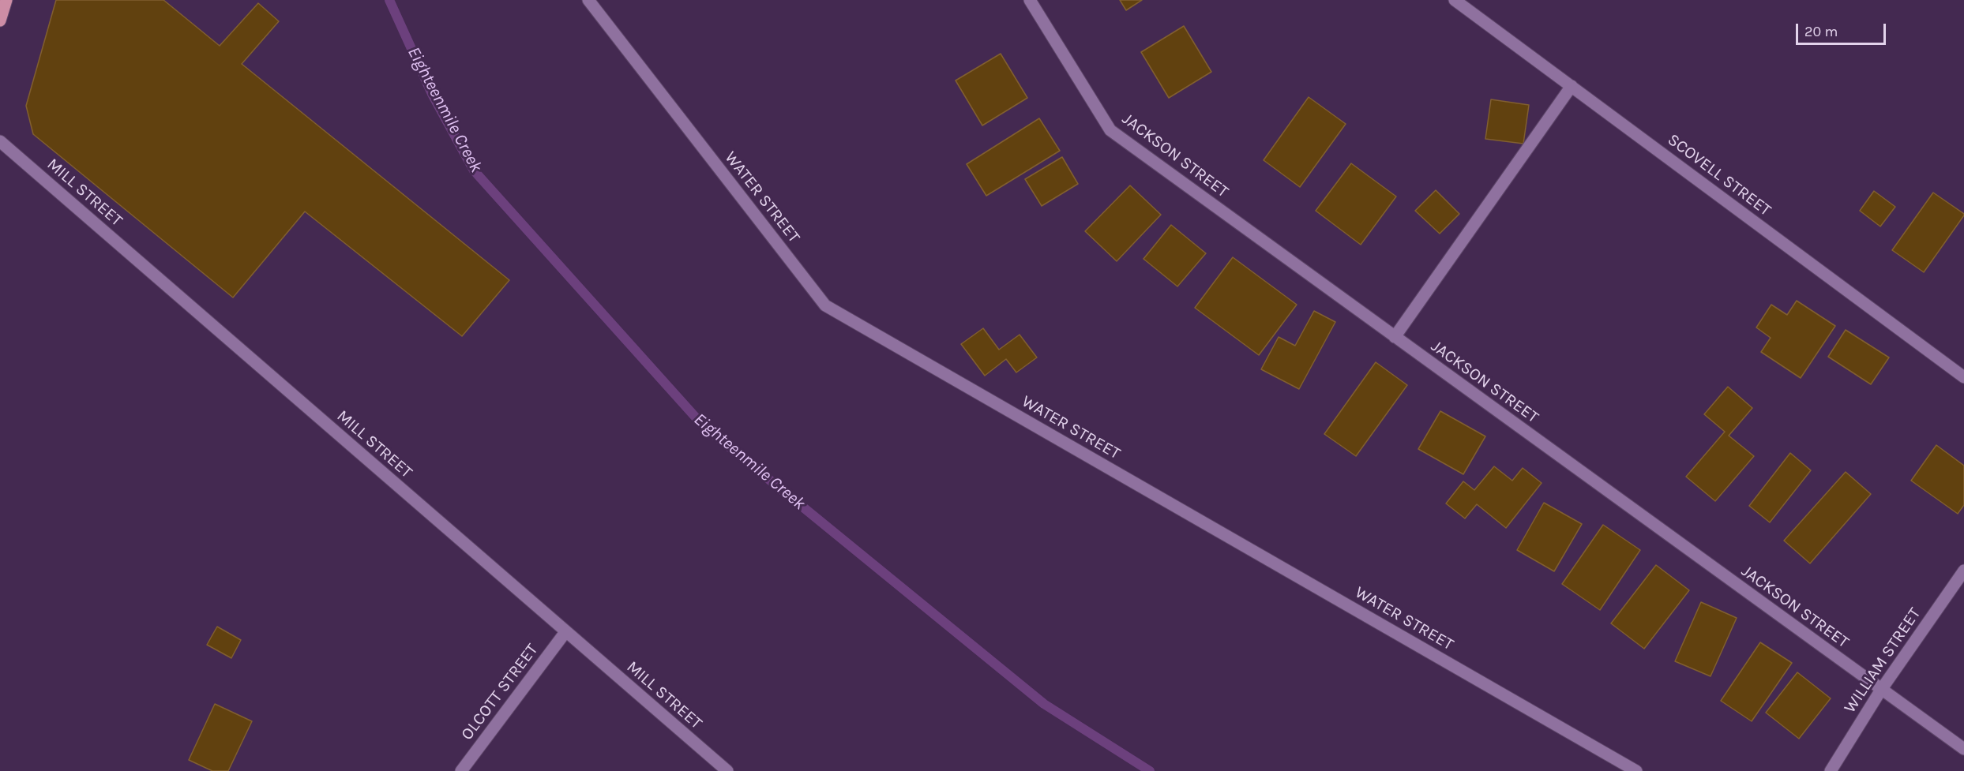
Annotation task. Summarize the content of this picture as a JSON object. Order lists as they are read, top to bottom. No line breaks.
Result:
{"streets":{"street":["JACKSON STREET","SCOVELL STREET","MILL STREET","WATER STREET","WILLIAM STREET","OLCOTT STREET"]},"crossings":[["JACKSON STREET","WILLIAM STREET"],["MILL STREET","OLCOTT STREET"]],"water":["Eighteenmile Creek"],"scale_bar":"20 m"}
